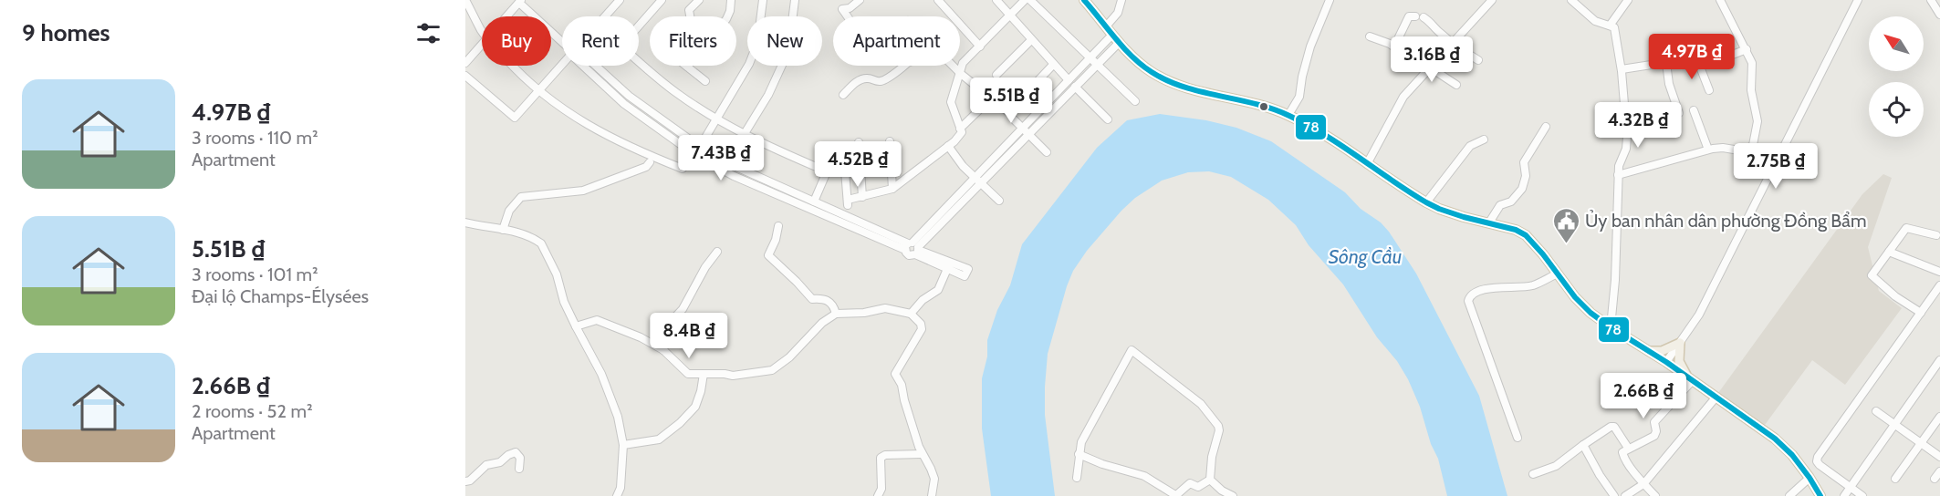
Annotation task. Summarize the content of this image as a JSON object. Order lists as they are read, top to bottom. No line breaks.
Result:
{"water":["Sông Cầu"],"places":{"public building":["Ủy ban nhân dân phường Đồng Bẩm"]},"lines":["transit line 78"],"north":"top left","page":{"heading":"9 homes","chip":["Buy","Rent","Filters","New","Apartment"],"price":["4.97B ₫","3.16B ₫","5.51B ₫","4.32B ₫","7.43B ₫","4.52B ₫","2.75B ₫","8.4B ₫","2.66B ₫"],"list":[{"name":"4.97B ₫","note":"3 rooms · 110 m² · Apartment"},{"name":"5.51B ₫","note":"3 rooms · 101 m² · Đại lộ Champs-Élysées"},{"name":"2.66B ₫","note":"2 rooms · 52 m² · Apartment"}]}}
